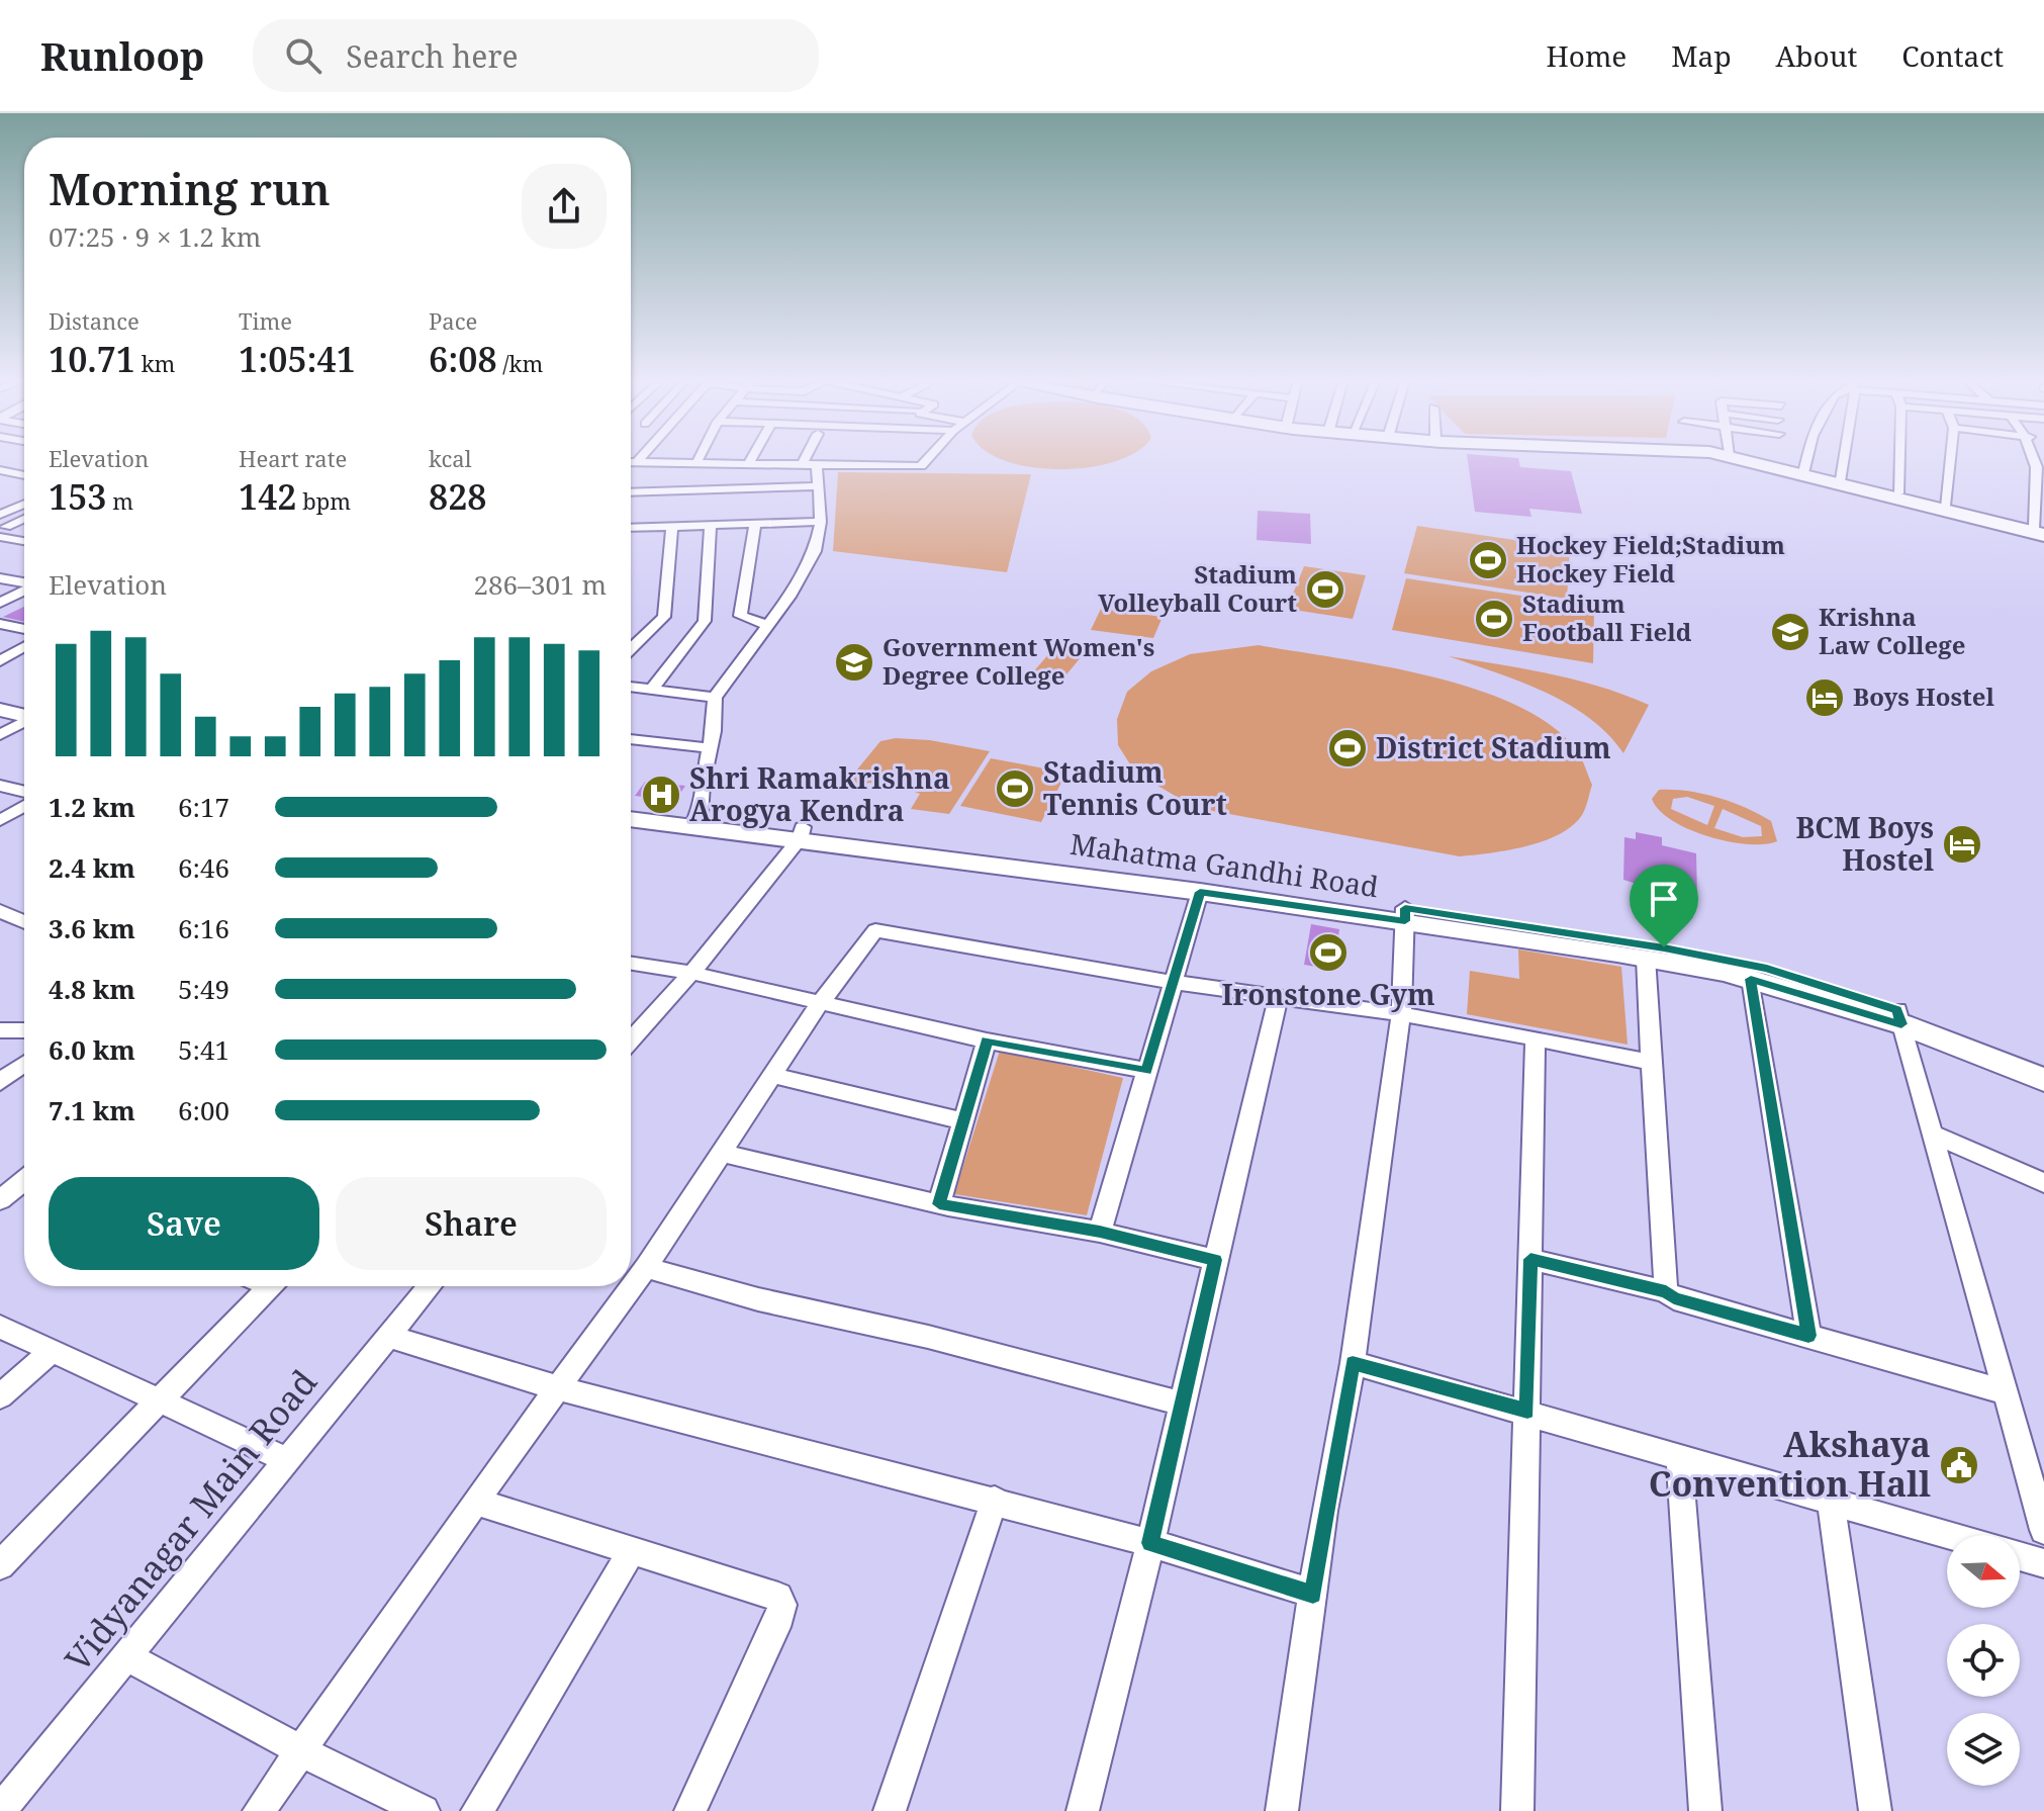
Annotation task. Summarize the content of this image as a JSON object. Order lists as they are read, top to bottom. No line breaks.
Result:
{"streets":{"street":["Mahatma Gandhi Road","Vidyanagar Main Road"]},"places":{"sports":["Hockey Field;Stadium Hockey Field","Stadium Volleyball Court","Stadium Football Field","District Stadium","Stadium Tennis Court","Ironstone Gym"],"school or university":["Krishna Law College","Government Women's Degree College"],"hotel":["Boys Hostel","BCM Boys Hostel"],"hospital":["Shri Ramakrishna Arogya Kendra"],"public building":["Akshaya Convention Hall"]},"north":"right","page":{"header":"Runloop","search":"Search here","nav":["Home","Map","About","Contact"],"heading":["Morning run","07:25 · 9 × 1.2 km"],"stats":[["Distance","10.71 km"],["Time","1:05:41"],["Pace","6:08 /km"],["Elevation","153 m"],["Heart rate","142 bpm"],["kcal","828"]],"chart":["Elevation","286–301 m"],"list":[{"name":"1.2 km","note":"6:17"},{"name":"2.4 km","note":"6:46"},{"name":"3.6 km","note":"6:16"},{"name":"4.8 km","note":"5:49"},{"name":"6.0 km","note":"5:41"},{"name":"7.1 km","note":"6:00"}],"buttons":["Save","Share"]}}
